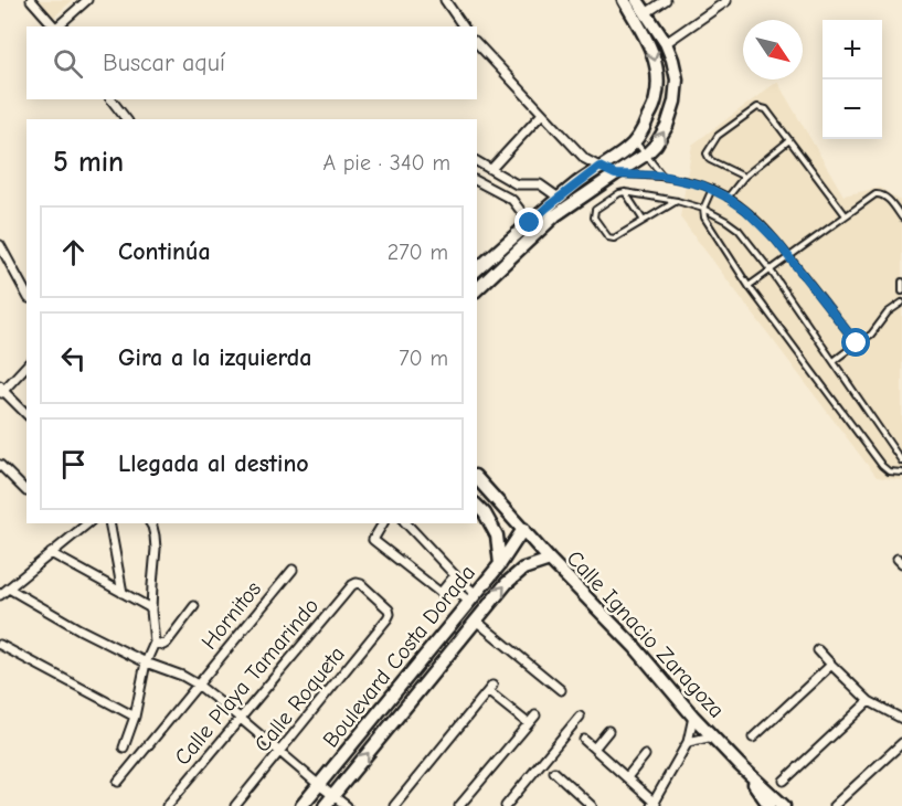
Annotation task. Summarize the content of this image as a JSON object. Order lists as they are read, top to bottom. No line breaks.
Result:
{"streets":{"main road":["Calle Ignacio Zaragoza","Boulevard Costa Dorada"],"street":["Hornitos","Calle Playa Tamarindo","Calle Roqueta"]},"crossings":[["Calle Ignacio Zaragoza","Boulevard Costa Dorada"],["Calle Playa Tamarindo","Calle Roqueta"]],"north":"bottom right","page":{"map_buttons":["+","−"],"search":"Buscar aquí","heading":["5 min","A pie · 340 m"],"list":[["Continúa","270 m"],["Gira a la izquierda","70 m"],"Llegada al destino"]}}
